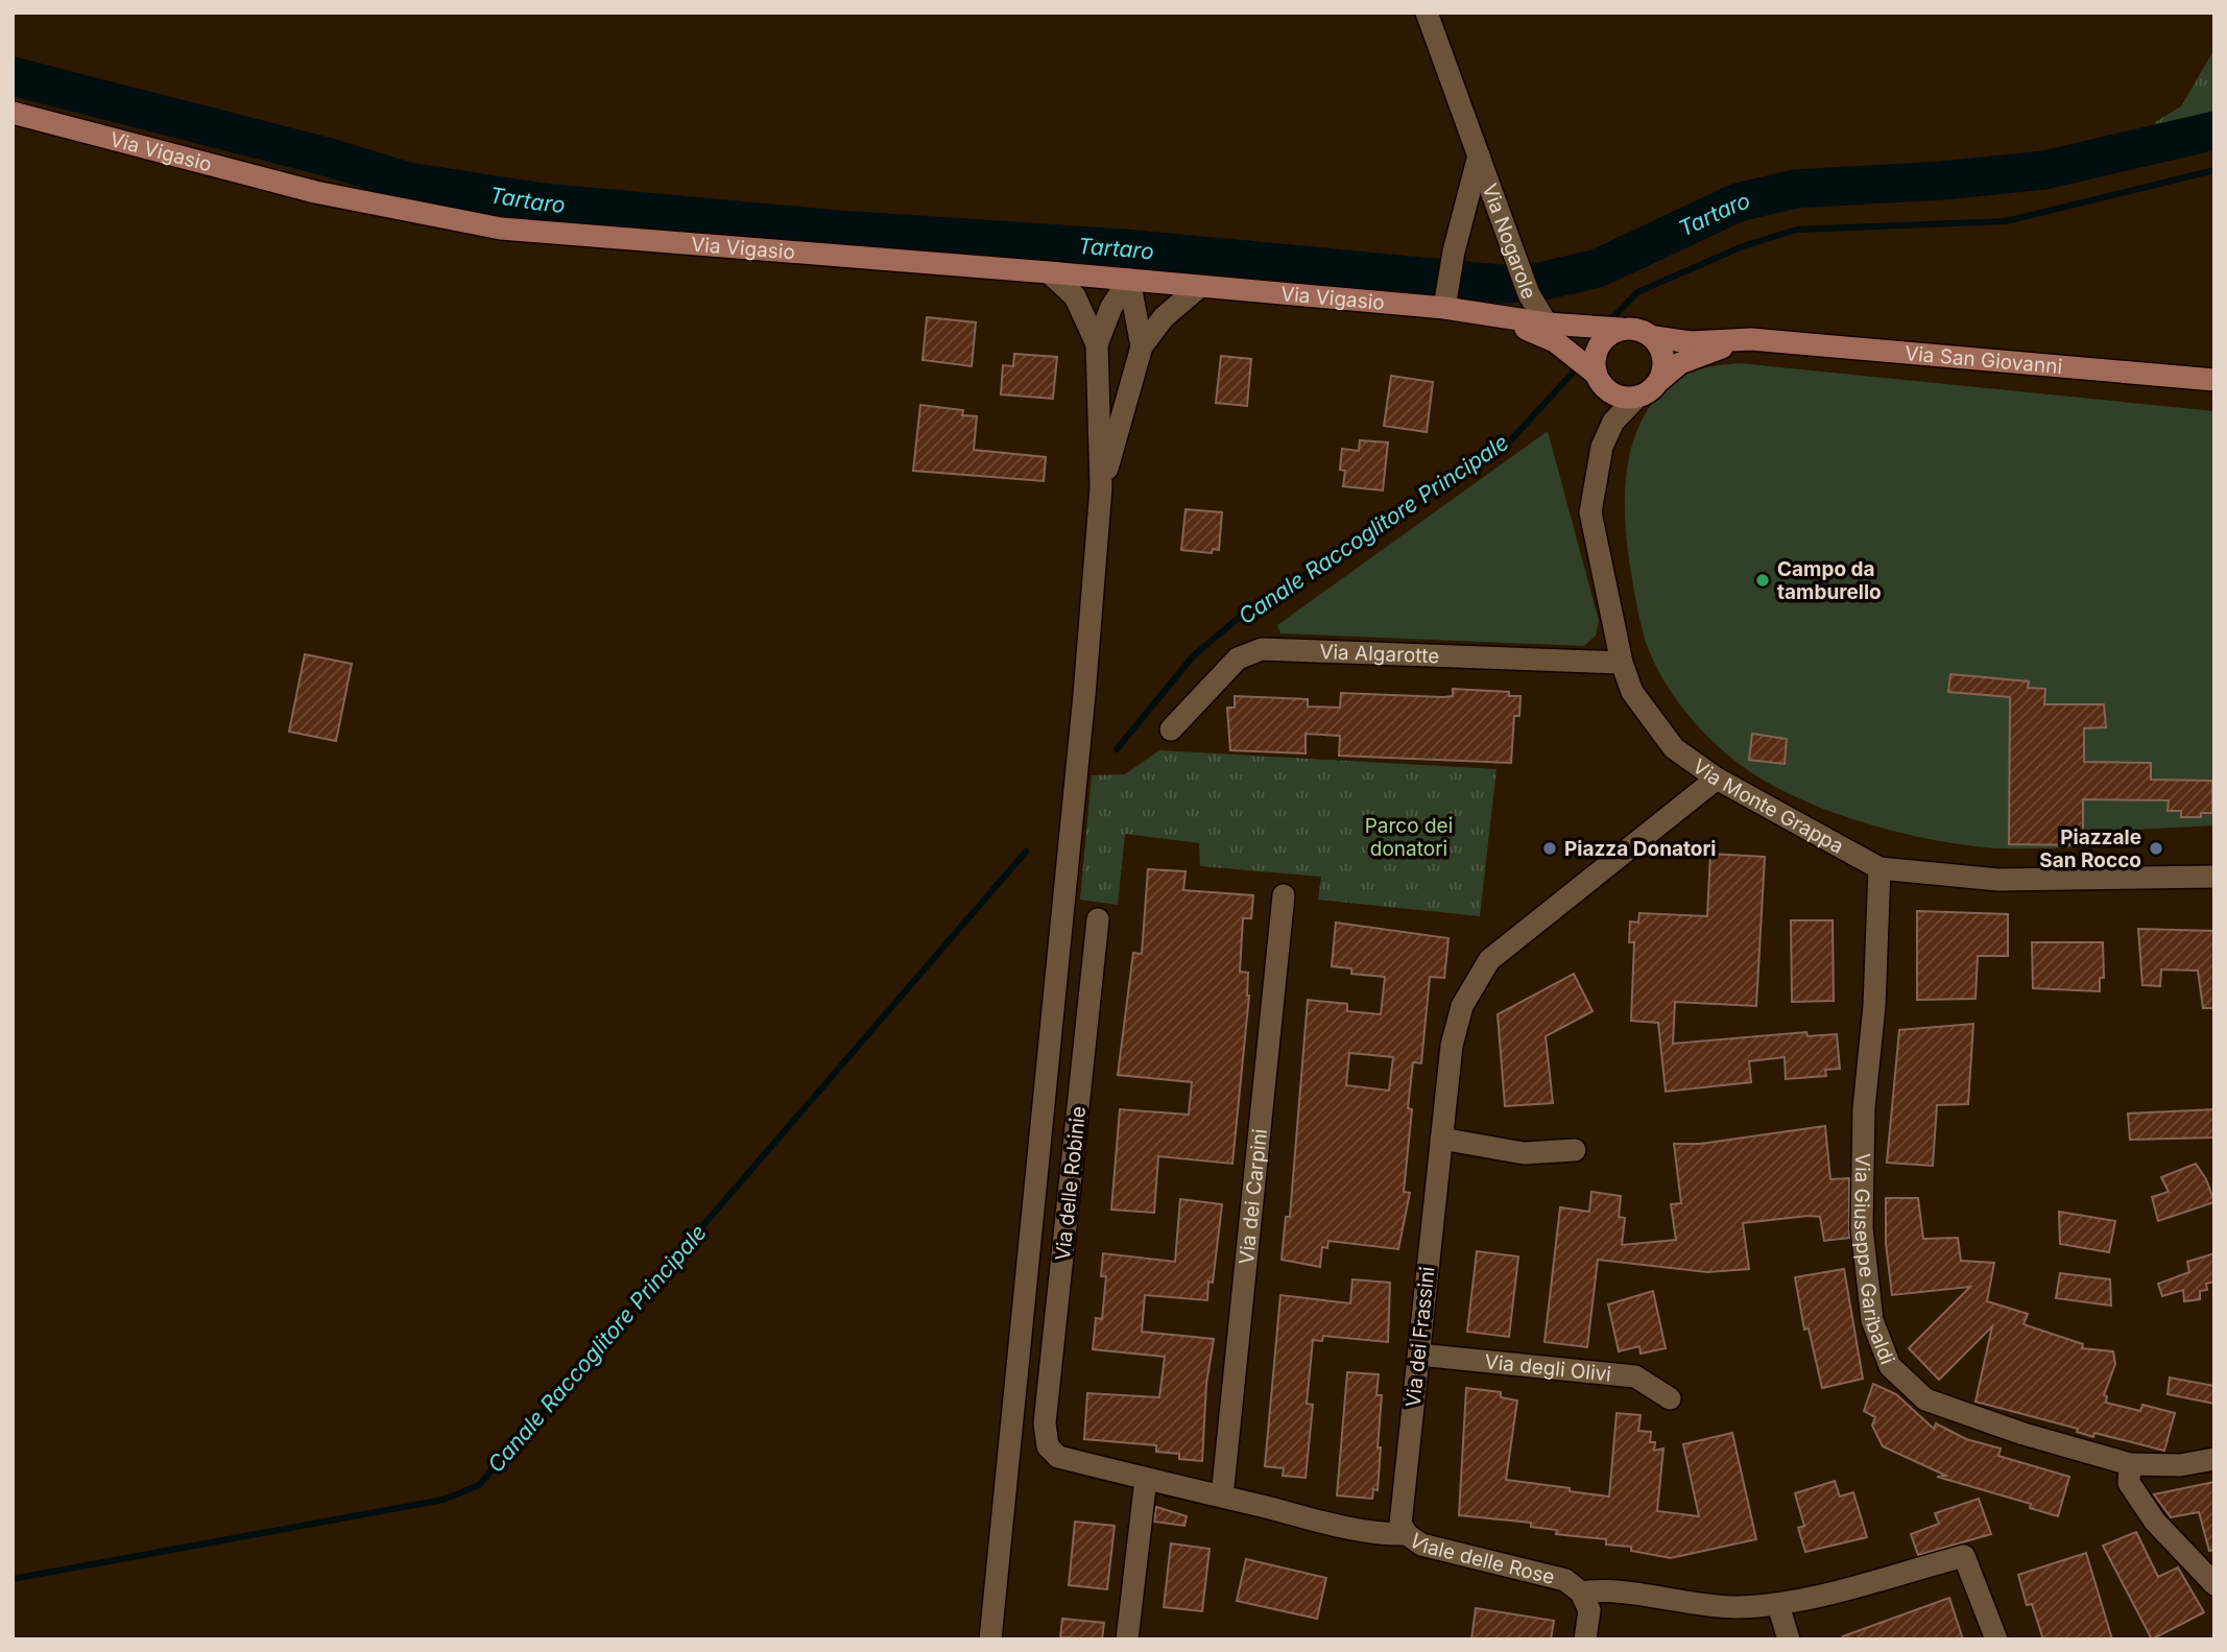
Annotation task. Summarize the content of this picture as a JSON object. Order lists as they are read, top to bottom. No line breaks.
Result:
{"streets":{"main road":["Via Vigasio","Via San Giovanni"],"street":["Via Nogarole","Via Algarotte","Via Monte Grappa","Via delle Robinie","Via dei Carpini","Via Giuseppe Garibaldi","Via dei Frassini","Via degli Olivi","Viale delle Rose"]},"crossings":[["Via Vigasio","Via Nogarole"],["Via Vigasio","Via San Giovanni"],["Via Vigasio","Via Monte Grappa"],["Via San Giovanni","Via Monte Grappa"],["Via Algarotte","Via Monte Grappa"],["Via Monte Grappa","Via Giuseppe Garibaldi"],["Via Monte Grappa","Via dei Frassini"],["Via delle Robinie","Viale delle Rose"],["Via dei Carpini","Viale delle Rose"],["Via dei Frassini","Via degli Olivi"],["Via dei Frassini","Viale delle Rose"]],"water":["Tartaro","Canale Raccoglitore Principale"],"parks":["Parco dei donatori"],"places":["Campo da tamburello","Piazza Donatori","Piazzale San Rocco"]}
